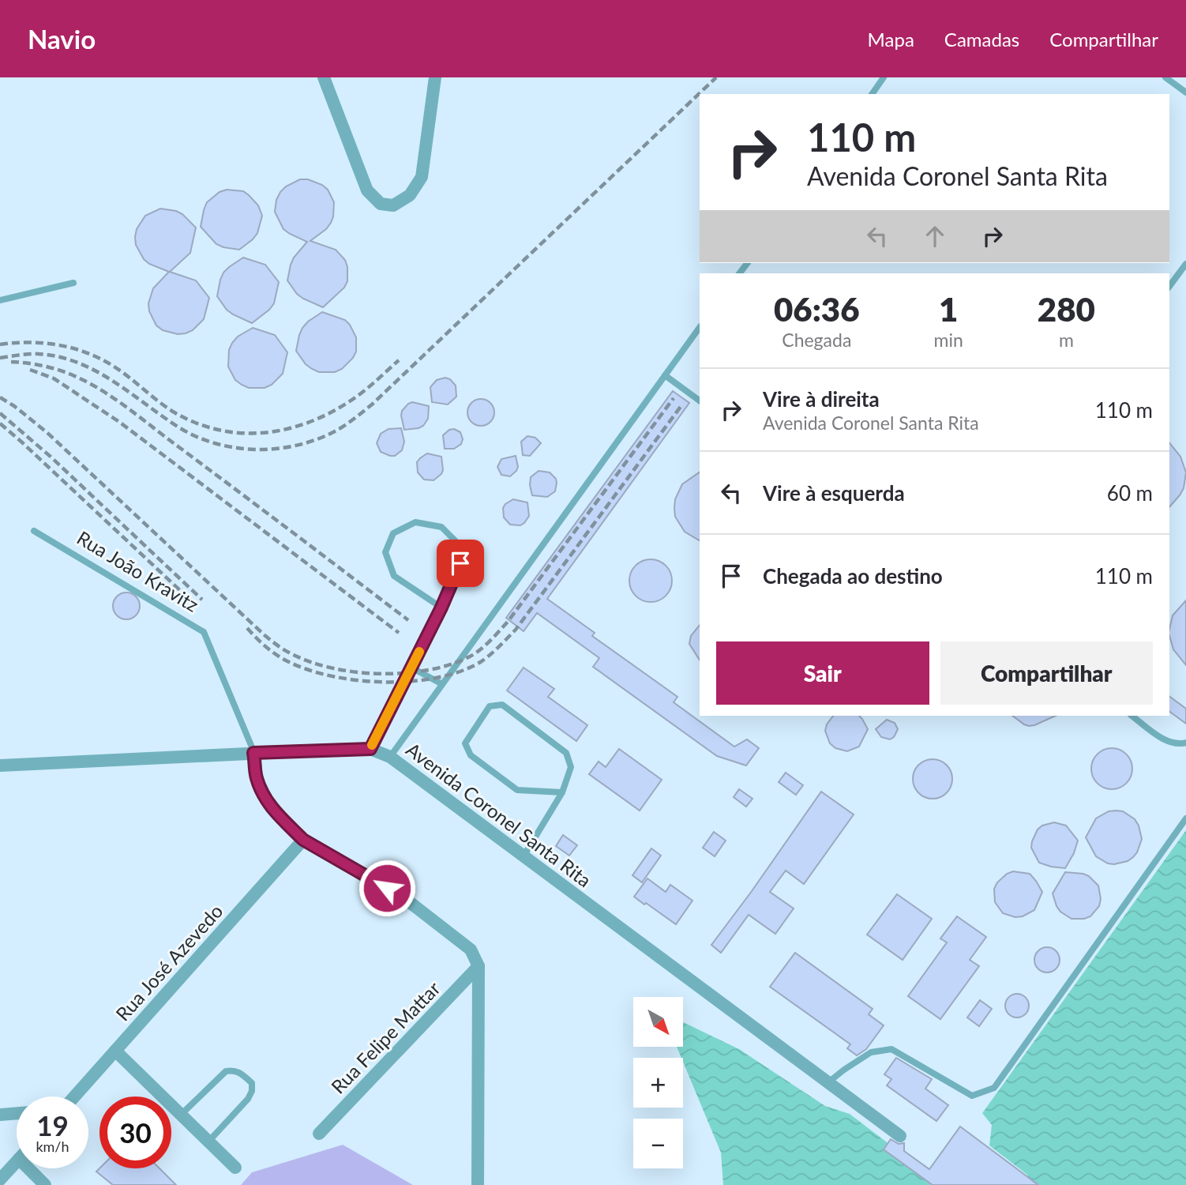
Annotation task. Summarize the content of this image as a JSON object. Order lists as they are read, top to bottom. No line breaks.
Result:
{"streets":{"street":["Rua João Kravitz","Avenida Coronel Santa Rita","Rua José Azevedo","Rua Felipe Mattar"]},"crossings":[["Rua João Kravitz","Avenida Coronel Santa Rita"],["Rua João Kravitz","Rua José Azevedo"],["Rua João Kravitz","Rua Felipe Mattar"]],"north":"bottom right","page":{"header":"Navio","nav":["Mapa","Camadas","Compartilhar"],"turn":["110 m","Avenida Coronel Santa Rita"],"eta":["06:36","Chegada","1","min","280","m"],"list":[{"name":"Vire à direita","note":"Avenida Coronel Santa Rita","value":"110 m"},{"name":"Vire à esquerda","value":"60 m"},{"name":"Chegada ao destino","value":"110 m"}],"buttons":["Sair","Compartilhar"],"map_buttons":["+","−"],"speed":"19 km/h","limit":"30"}}
